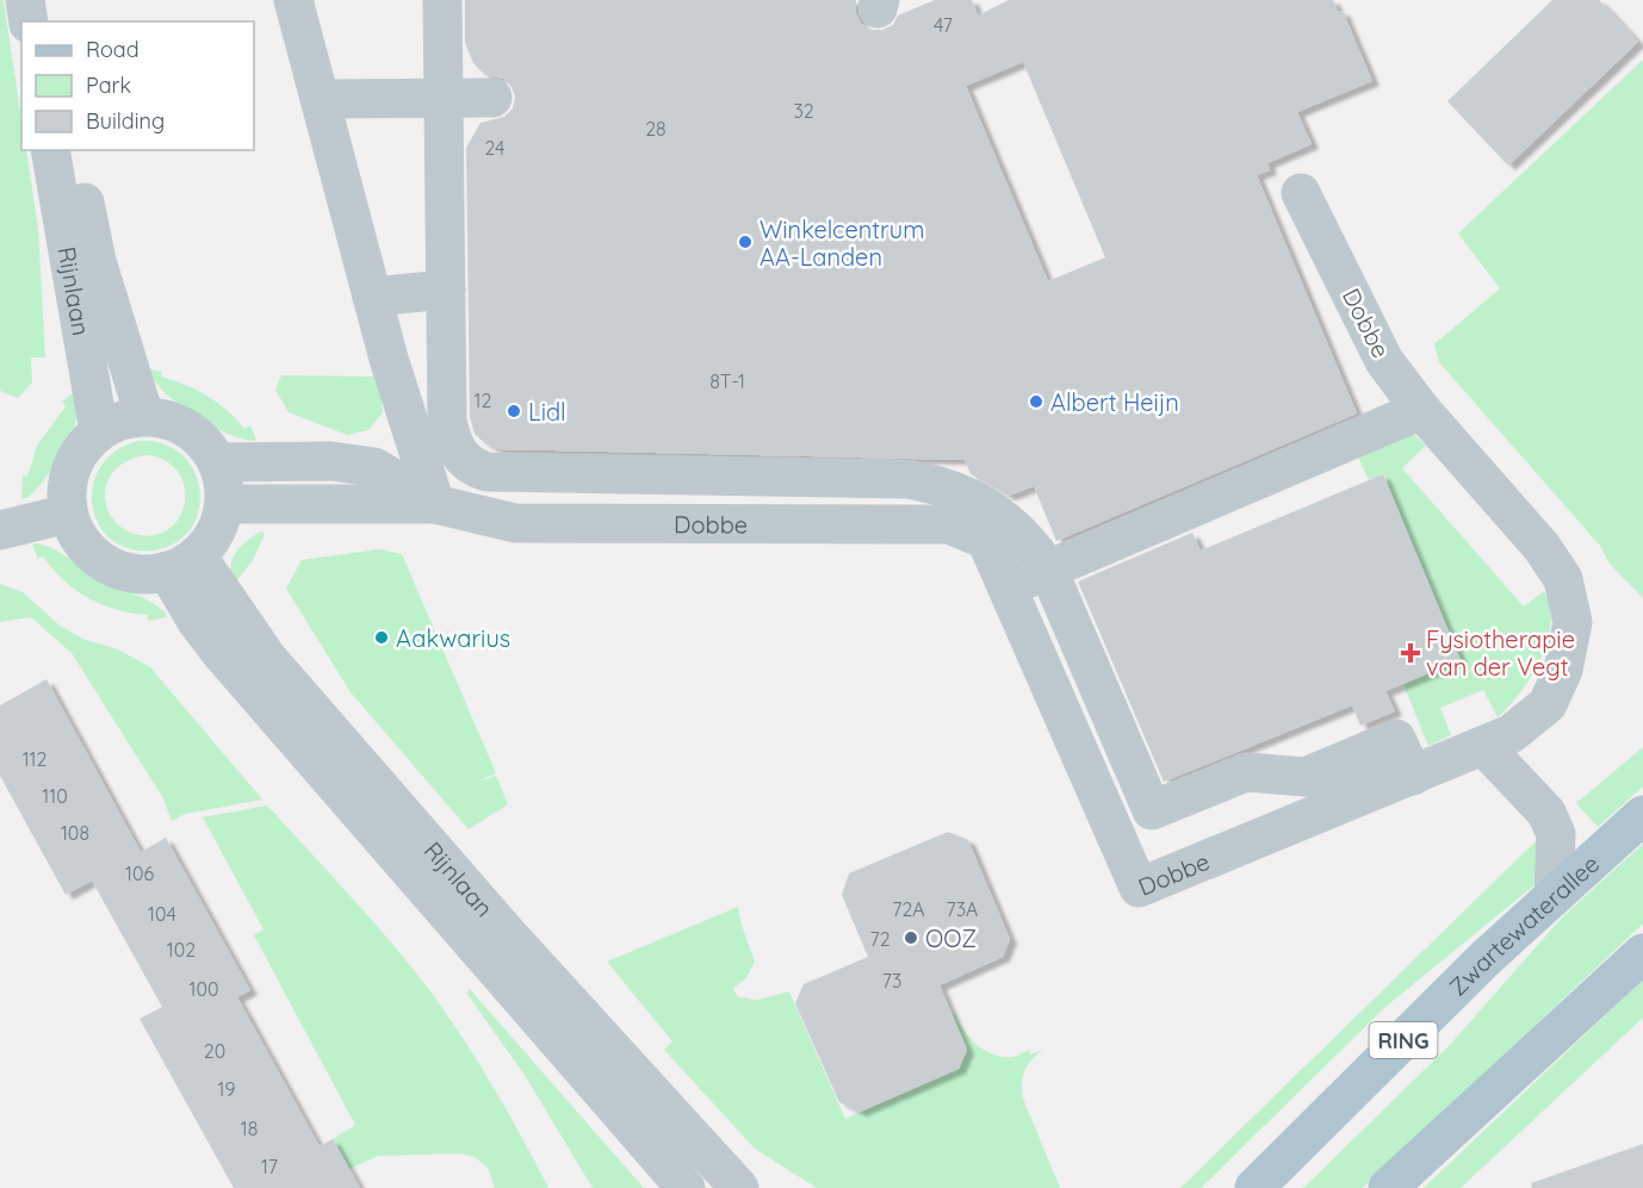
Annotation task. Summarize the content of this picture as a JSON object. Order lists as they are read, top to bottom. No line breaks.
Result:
{"streets":{"main road":["Zwartewaterallee","RING"],"street":["Rijnlaan","Dobbe"]},"crossings":[["Rijnlaan","Dobbe"]],"places":{"other":["Winkelcentrum AA-Landen","Albert Heijn","Lidl","Aakwarius","OOZ"],"health":["Fysiotherapie van der Vegt"]},"house_numbers":["47","32","28","24","8T-1","12","112","110","108","106","72A","73A","104","72","102","73","100","20","19","18","17"],"legend":["Road","Park","Building"]}
